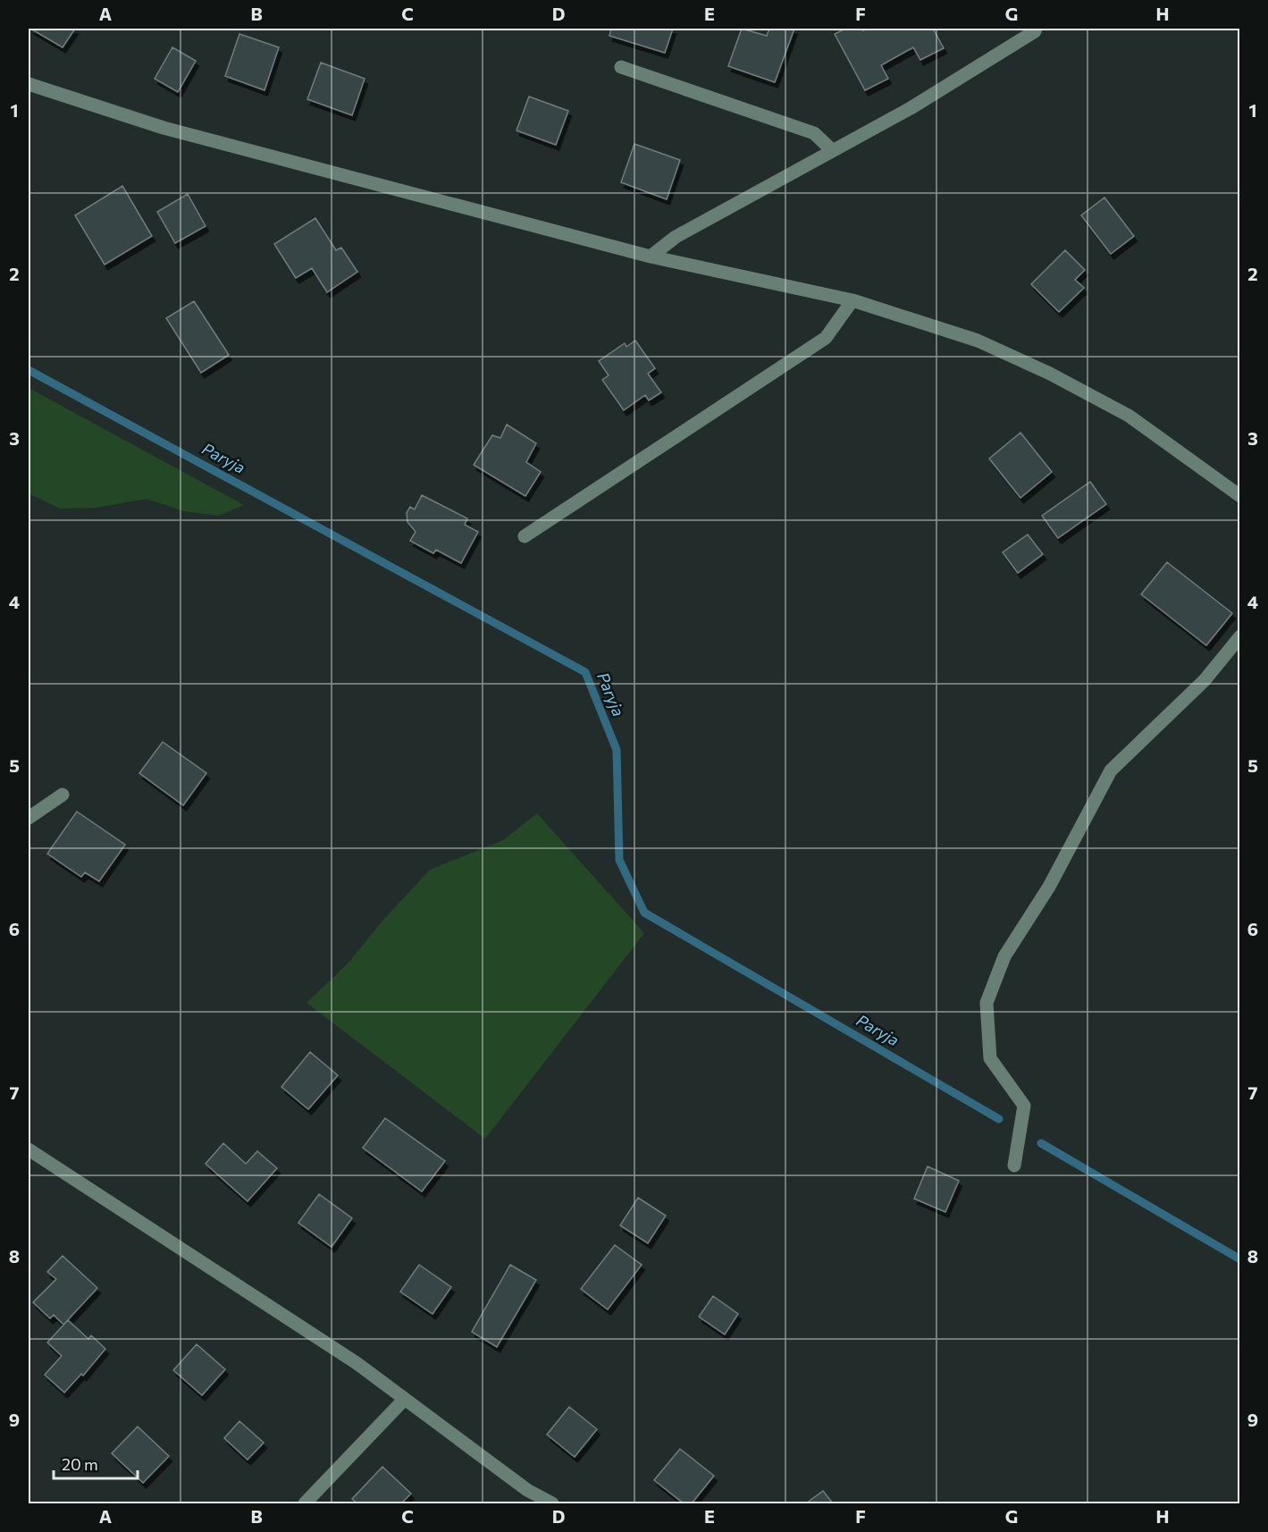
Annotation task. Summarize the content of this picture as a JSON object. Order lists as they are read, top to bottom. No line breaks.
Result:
{"water":["Paryja"],"scale_bar":"20 m","grid":{"columns":["A","B","C","D","E","F","G","H"],"rows":["1","2","3","4","5","6","7","8","9"]}}
